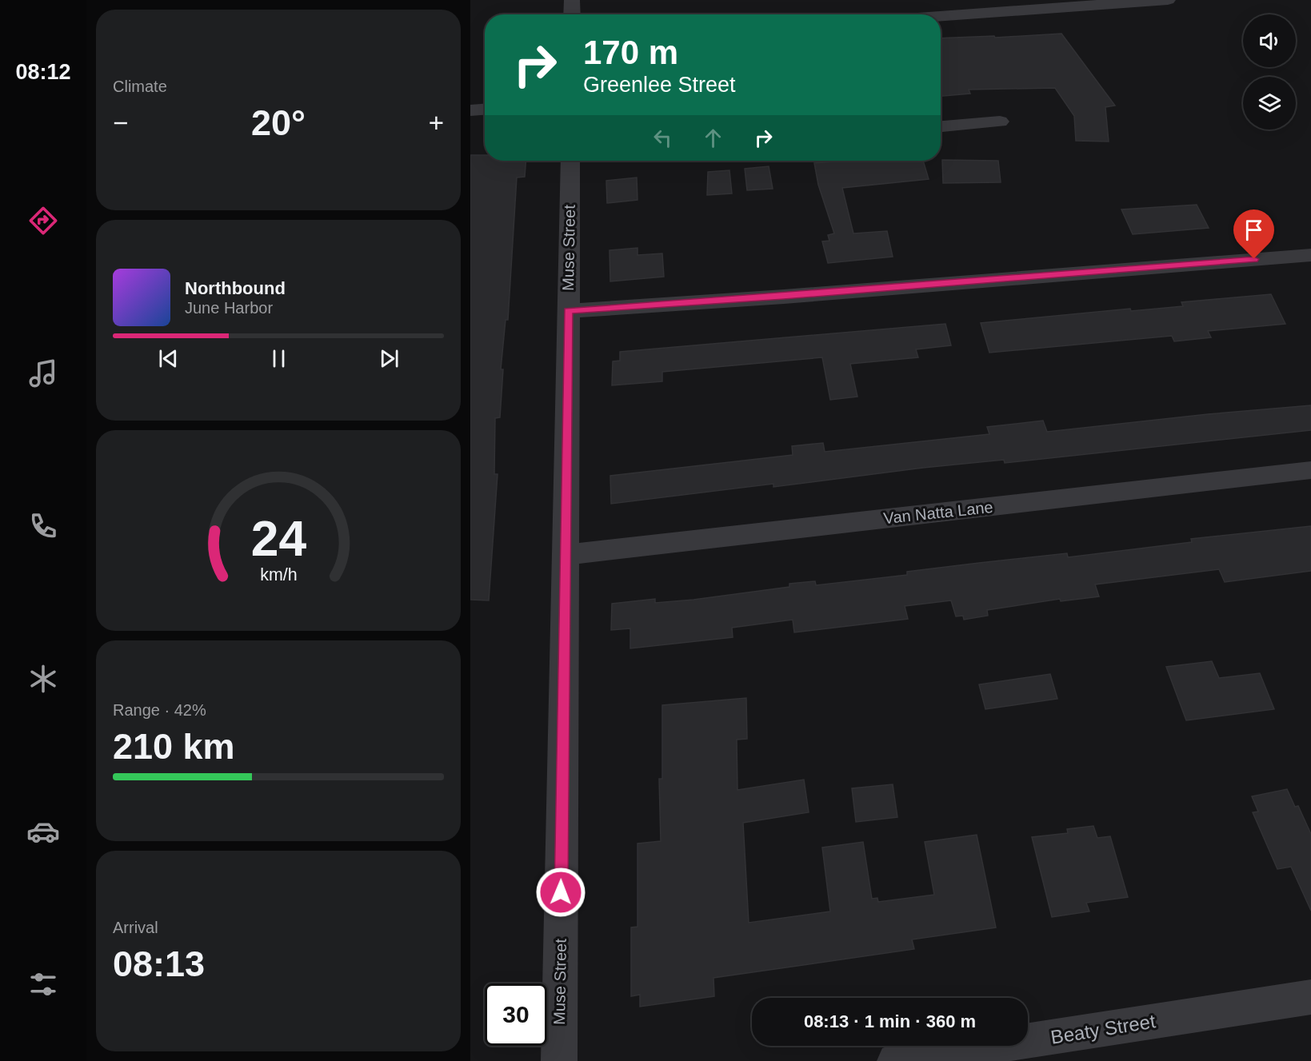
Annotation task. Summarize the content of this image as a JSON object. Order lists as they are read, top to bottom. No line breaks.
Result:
{"streets":{"street":["Muse Street","Van Natta Lane","Beaty Street"]},"crossings":[["Muse Street","Van Natta Lane"]],"page":{"tabs":"08:12","tile":["Climate",["Range · 42%","210 km"],["Arrival","08:13"]],"turn":["170 m","Greenlee Street"],"heat":["−","20°","+"],"song":["Northbound","June Harbor"],"limit":"30","trip":"08:13 · 1 min · 360 m","gauge":["24","km/h"]}}
